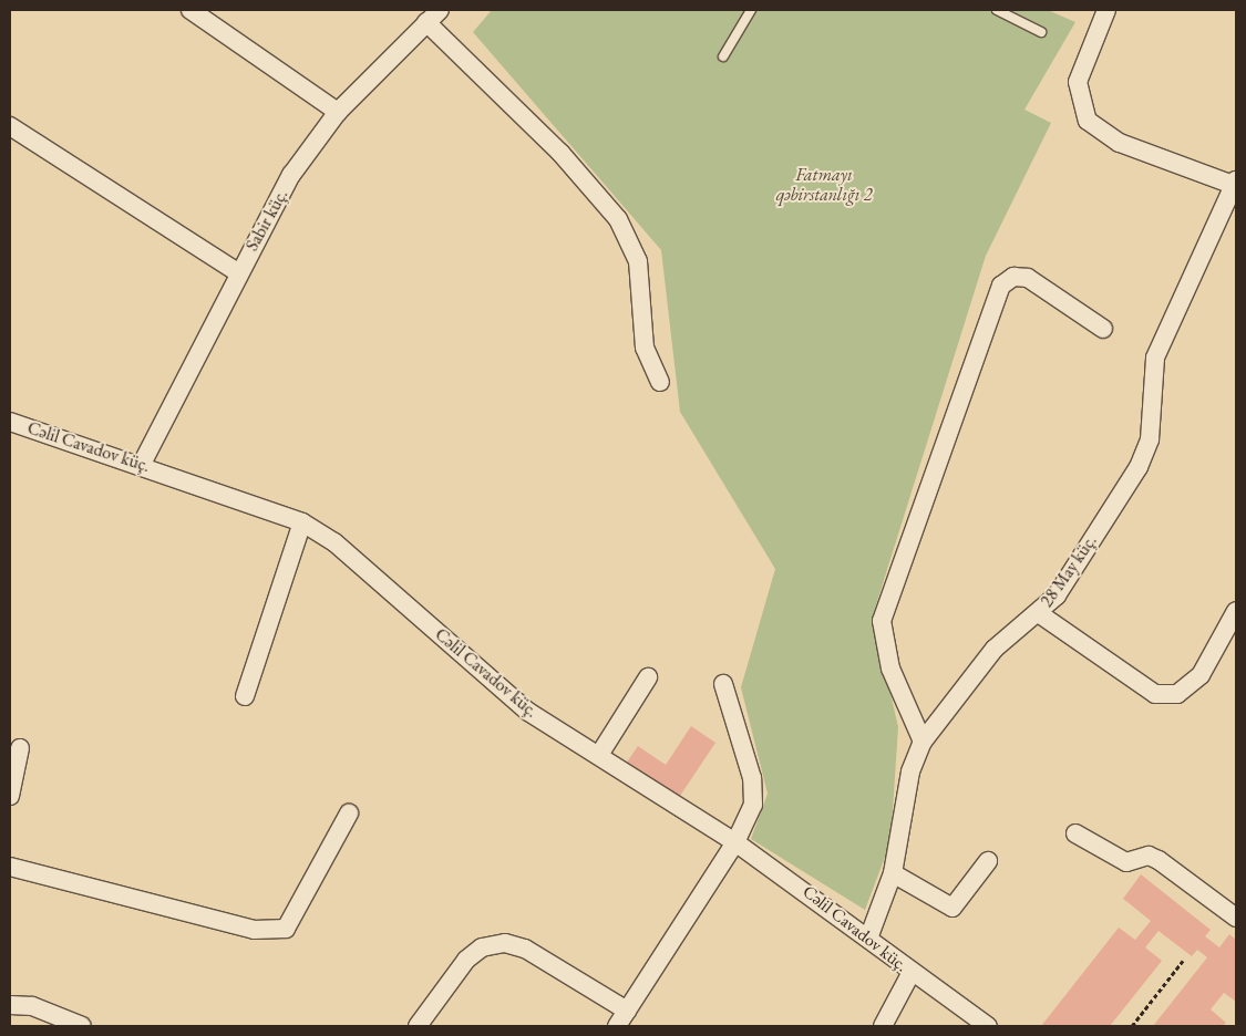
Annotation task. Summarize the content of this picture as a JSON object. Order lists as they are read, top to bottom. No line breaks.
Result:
{"streets":{"street":["Sabir küç.","Cəlil Cavadov küç.","28 May küç."]},"crossings":[["Sabir küç.","Cəlil Cavadov küç."],["Cəlil Cavadov küç.","28 May küç."]],"parks":["Fatmayı qəbirstanlığı 2"]}
